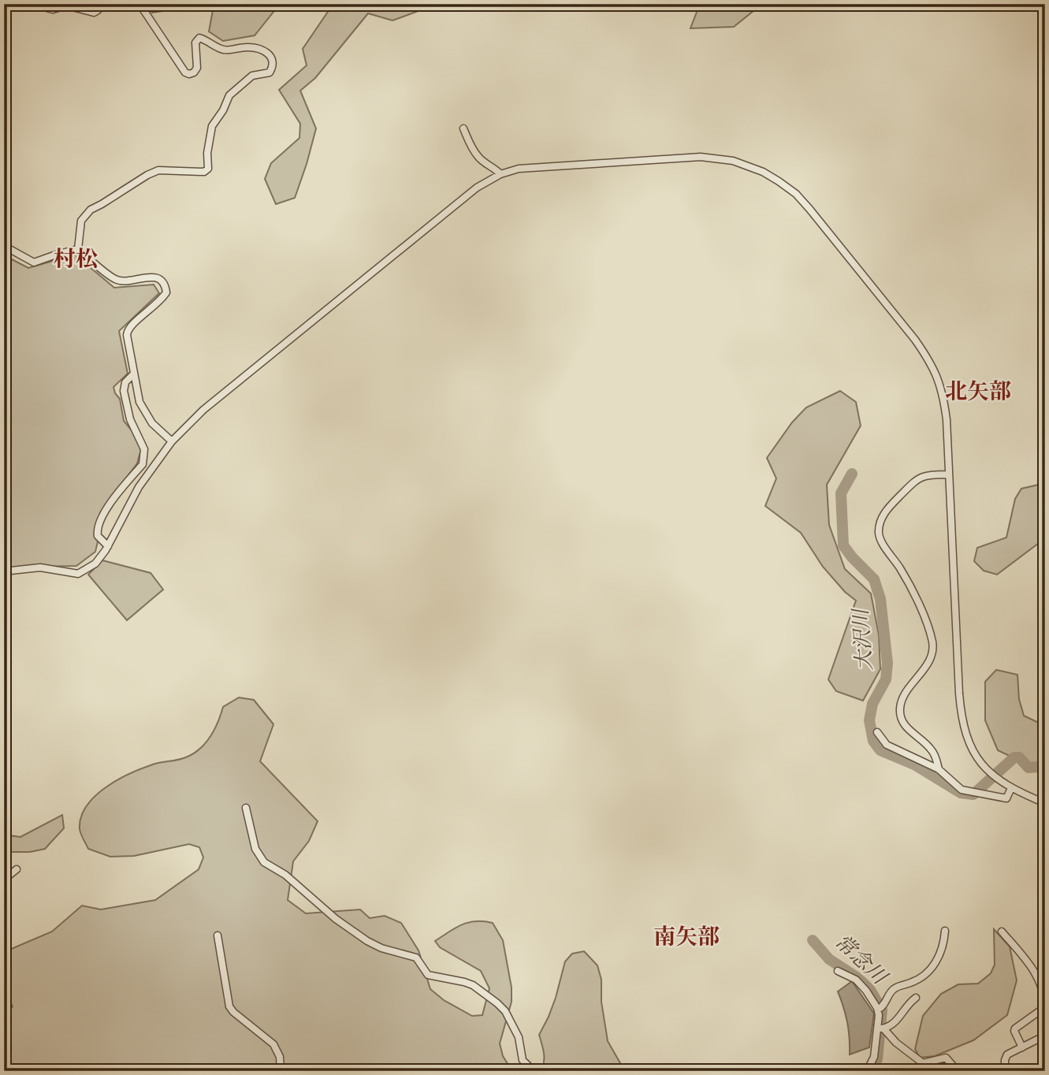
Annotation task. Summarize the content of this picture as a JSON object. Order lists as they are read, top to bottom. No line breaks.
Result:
{"districts":["村松","北矢部","南矢部"],"water":["大沢川","常念川"]}
